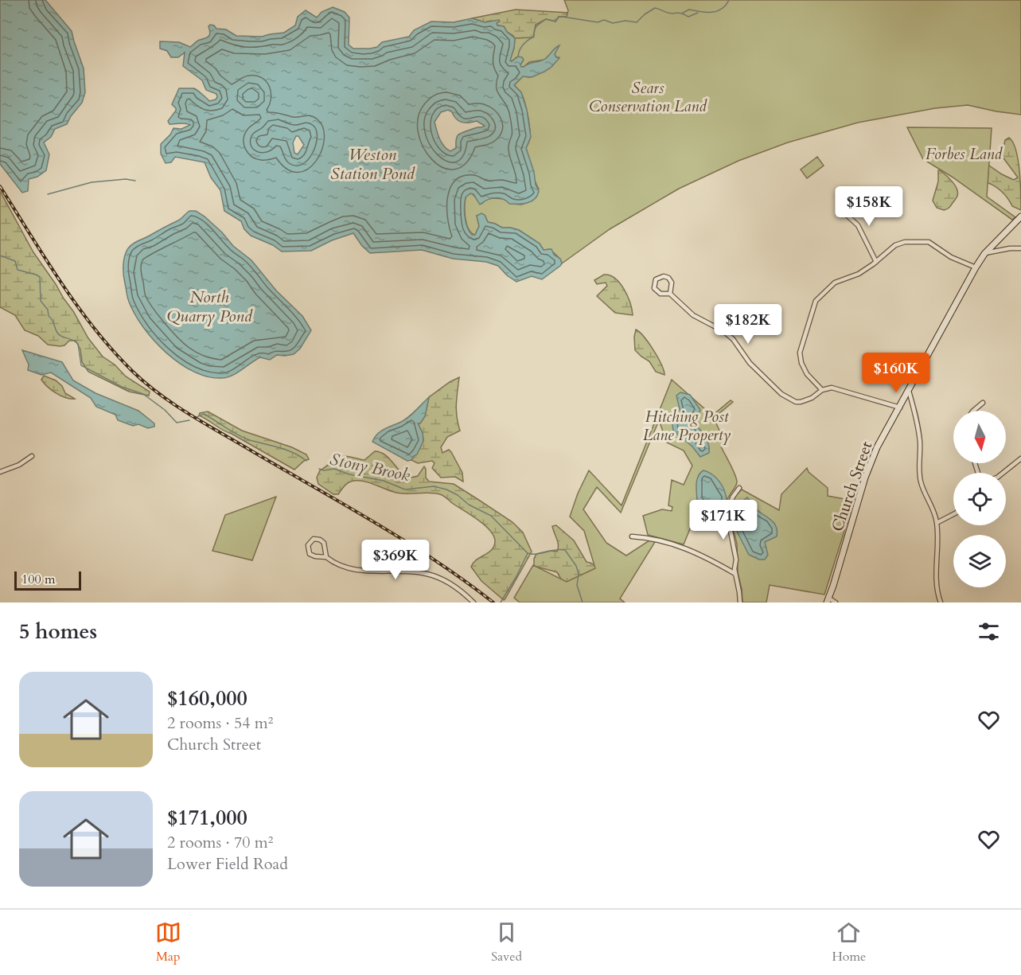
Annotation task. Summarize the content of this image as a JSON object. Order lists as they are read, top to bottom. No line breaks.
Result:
{"streets":{"street":["Church Street"]},"water":["Weston Station Pond","North Quarry Pond","Stony Brook"],"parks":["Sears Conservation Land","Forbes Land","Hitching Post Lane Property"],"scale_bar":"100 m","north":"bottom","page":{"price":["$158K","$182K","$160K","$171K","$369K"],"scale":"100 m","heading":"5 homes","list":[{"name":"$160,000","note":"2 rooms · 54 m² · Church Street"},{"name":"$171,000","note":"2 rooms · 70 m² · Lower Field Road"}],"tabs":["Map","Saved","Home"]}}
